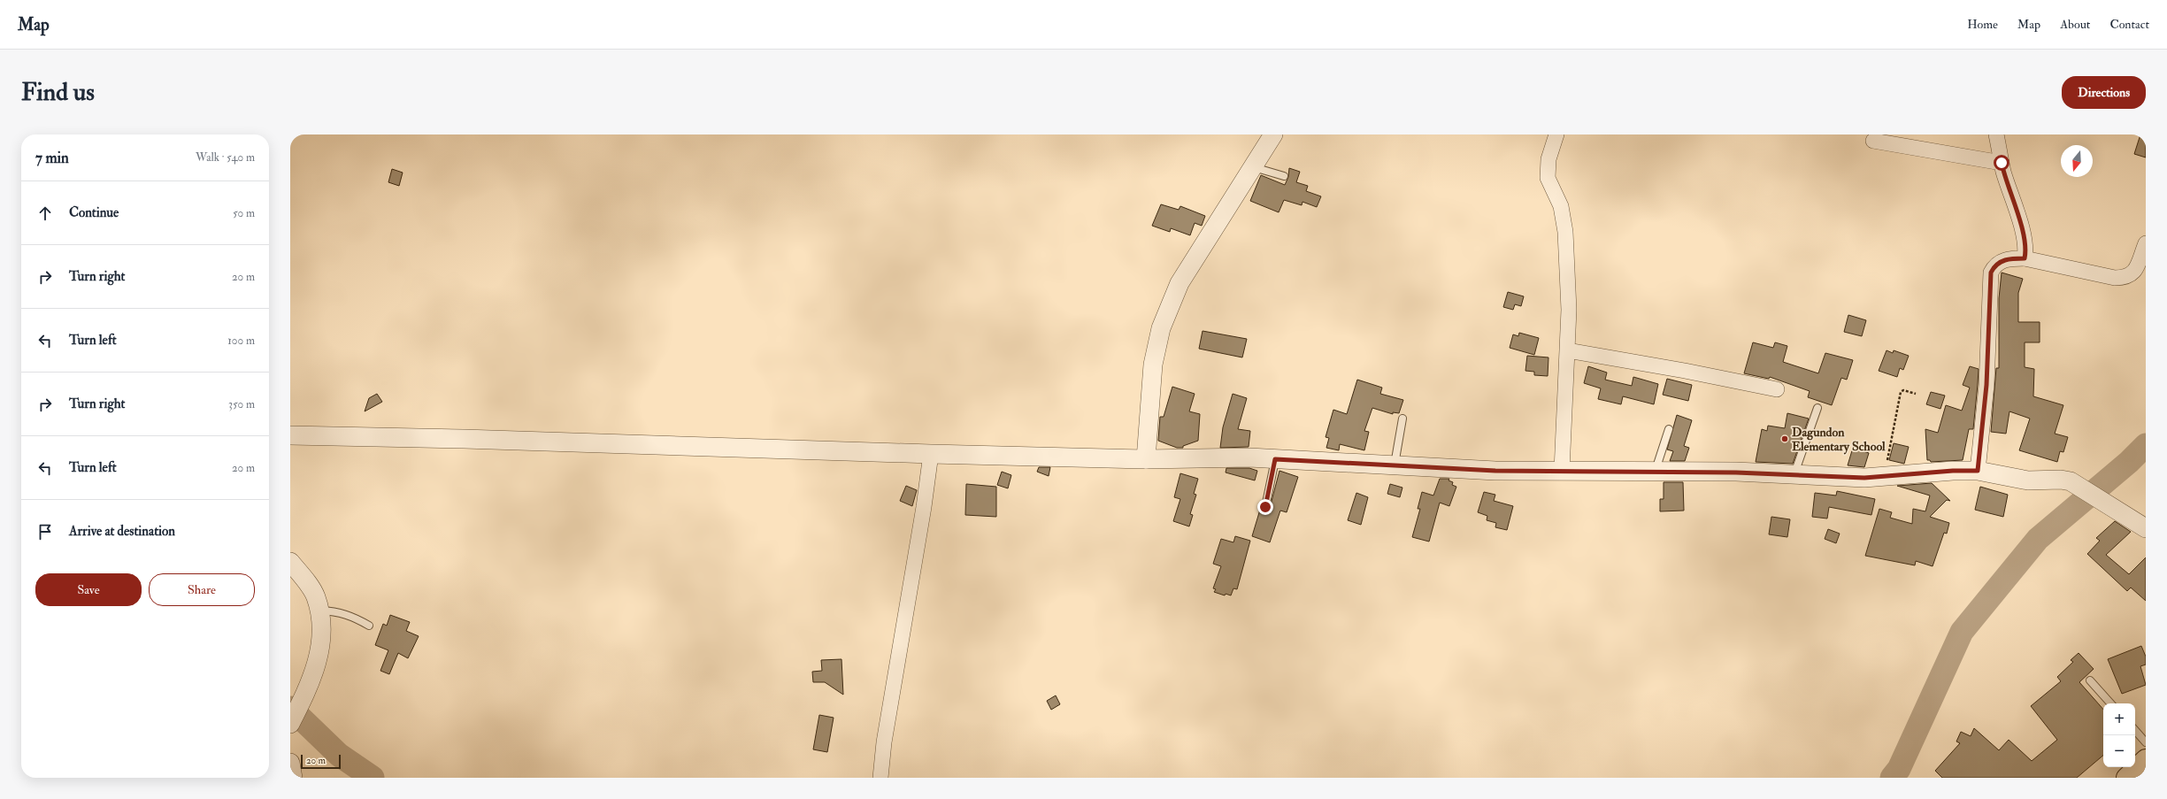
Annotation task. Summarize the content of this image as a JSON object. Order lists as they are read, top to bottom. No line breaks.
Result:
{"places":["Dagundon Elementary School"],"scale_bar":"20 m","north":"bottom","page":{"header":"Map","nav":["Home","Map","About","Contact"],"buttons":["Directions",["Save","Share"]],"title":"Find us","heading":["7 min","Walk · 540 m"],"list":[["Continue","50 m"],["Turn right","20 m"],["Turn left","100 m"],["Turn right","350 m"],["Turn left","20 m"],"Arrive at destination"],"map_buttons":["+","−"],"scale":"20 m"}}
